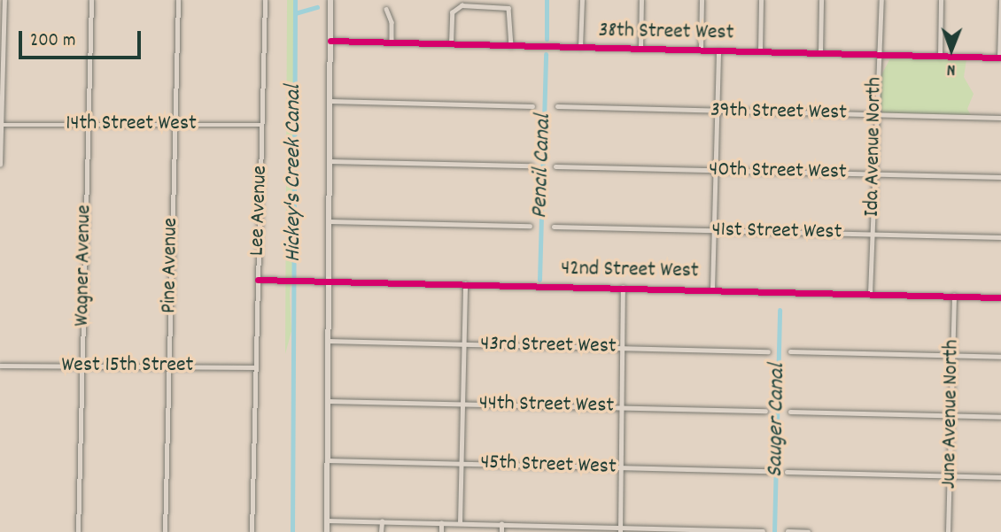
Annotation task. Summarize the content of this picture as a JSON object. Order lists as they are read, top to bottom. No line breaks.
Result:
{"streets":{"street":["38th Street West","39th Street West","14th Street West","Ida Avenue North","40th Street West","Lee Avenue","41st Street West","Wagner Avenue","Pine Avenue","42nd Street West","43rd Street West","West 15th Street","44th Street West","June Avenue North","45th Street West"]},"crossings":[["38th Street West","Ida Avenue North"],["39th Street West","Ida Avenue North"],["14th Street West","Lee Avenue"],["14th Street West","Wagner Avenue"],["14th Street West","Pine Avenue"],["Ida Avenue North","40th Street West"],["Ida Avenue North","41st Street West"],["Ida Avenue North","42nd Street West"],["Lee Avenue","42nd Street West"],["Lee Avenue","West 15th Street"],["Wagner Avenue","West 15th Street"],["Pine Avenue","West 15th Street"],["42nd Street West","June Avenue North"]],"water":["Pencil Canal","Hickey's Creek Canal","Sauger Canal"],"scale_bar":"200 m","north":"bottom"}
